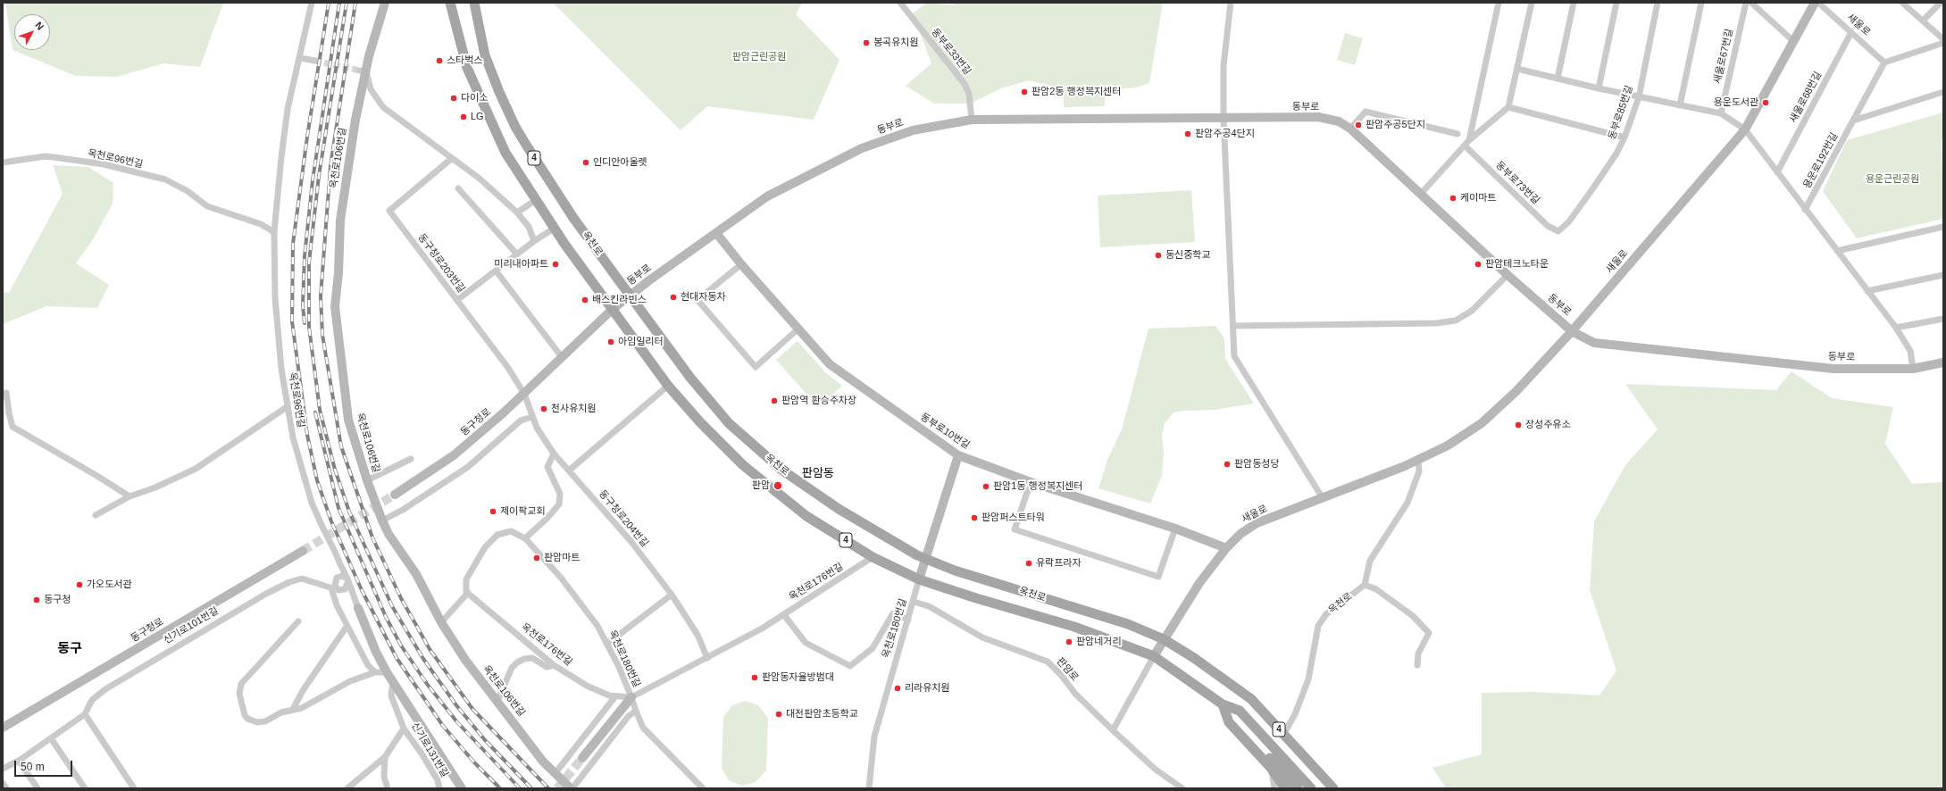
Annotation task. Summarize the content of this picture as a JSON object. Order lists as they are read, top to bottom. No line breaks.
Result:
{"streets":{"main road":["새울로","동부로","옥천로106번길","4","옥천로","동구청로","동부로10번길"],"street":["동부로33번길","새울로67번길","새울로68번길","동부로85번길","옥천로96번길","용운로192번길","동부로73번길","동구청로203번길","동구청로204번길","옥천로176번길","신기로101번길","옥천로180번길","판암로","신기로131번길"]},"crossings":[["새울로","새울로68번길"],["새울로","동부로"],["새울로","용운로192번길"],["새울로","옥천로"],["새울로","동부로10번길"],["동부로33번길","동부로"],["동부로","옥천로"],["동부로","동구청로"],["동부로","동부로10번길"],["동부로85번길","동부로73번길"],["옥천로96번길","신기로101번길"],["옥천로","동구청로"],["옥천로","옥천로176번길"],["옥천로","옥천로180번길"],["동구청로203번길","동구청로"],["동구청로203번길","동구청로204번길"],["동구청로","동구청로204번길"],["동구청로204번길","옥천로176번길"],["옥천로176번길","옥천로180번길"],["옥천로180번길","판암로"]],"districts":["판암동","동구"],"parks":["판암근린공원","용운근린공원"],"places":["봉곡유치원","스타벅스","판암2동 행정복지센터","다이소","용운도서관","LG","판암주공5단지","판암주공4단지","인디안아울렛","케이마트","동신중학교","미리내아파트","판암테크노타운","현대자동차","배스킨라빈스","아임일리터","판암역 환승주차장","천사유치원","장성주유소","판암동성당","판암","판암1동 행정복지센터","제이팍교회","판암퍼스트타워","판암마트","유락프라자","가오도서관","동구청","판암네거리","판암동자율방범대","리라유치원","대전판암초등학교"],"scale_bar":"50 m","north":"top right"}
